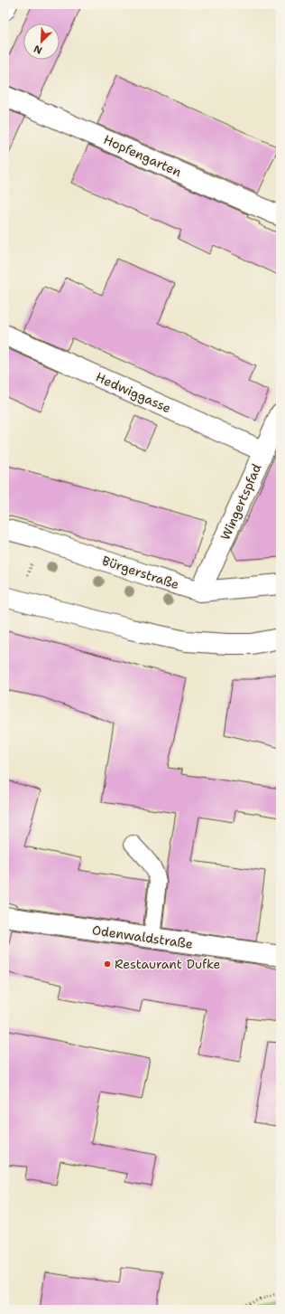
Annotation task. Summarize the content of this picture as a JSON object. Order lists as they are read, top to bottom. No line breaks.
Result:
{"streets":{"street":["Hopfengarten","Hedwiggasse","Wingertspfad","Bürgerstraße","Odenwaldstraße"]},"crossings":[["Hedwiggasse","Wingertspfad"],["Wingertspfad","Bürgerstraße"]],"places":["Restaurant Dufke"],"north":"bottom left"}
